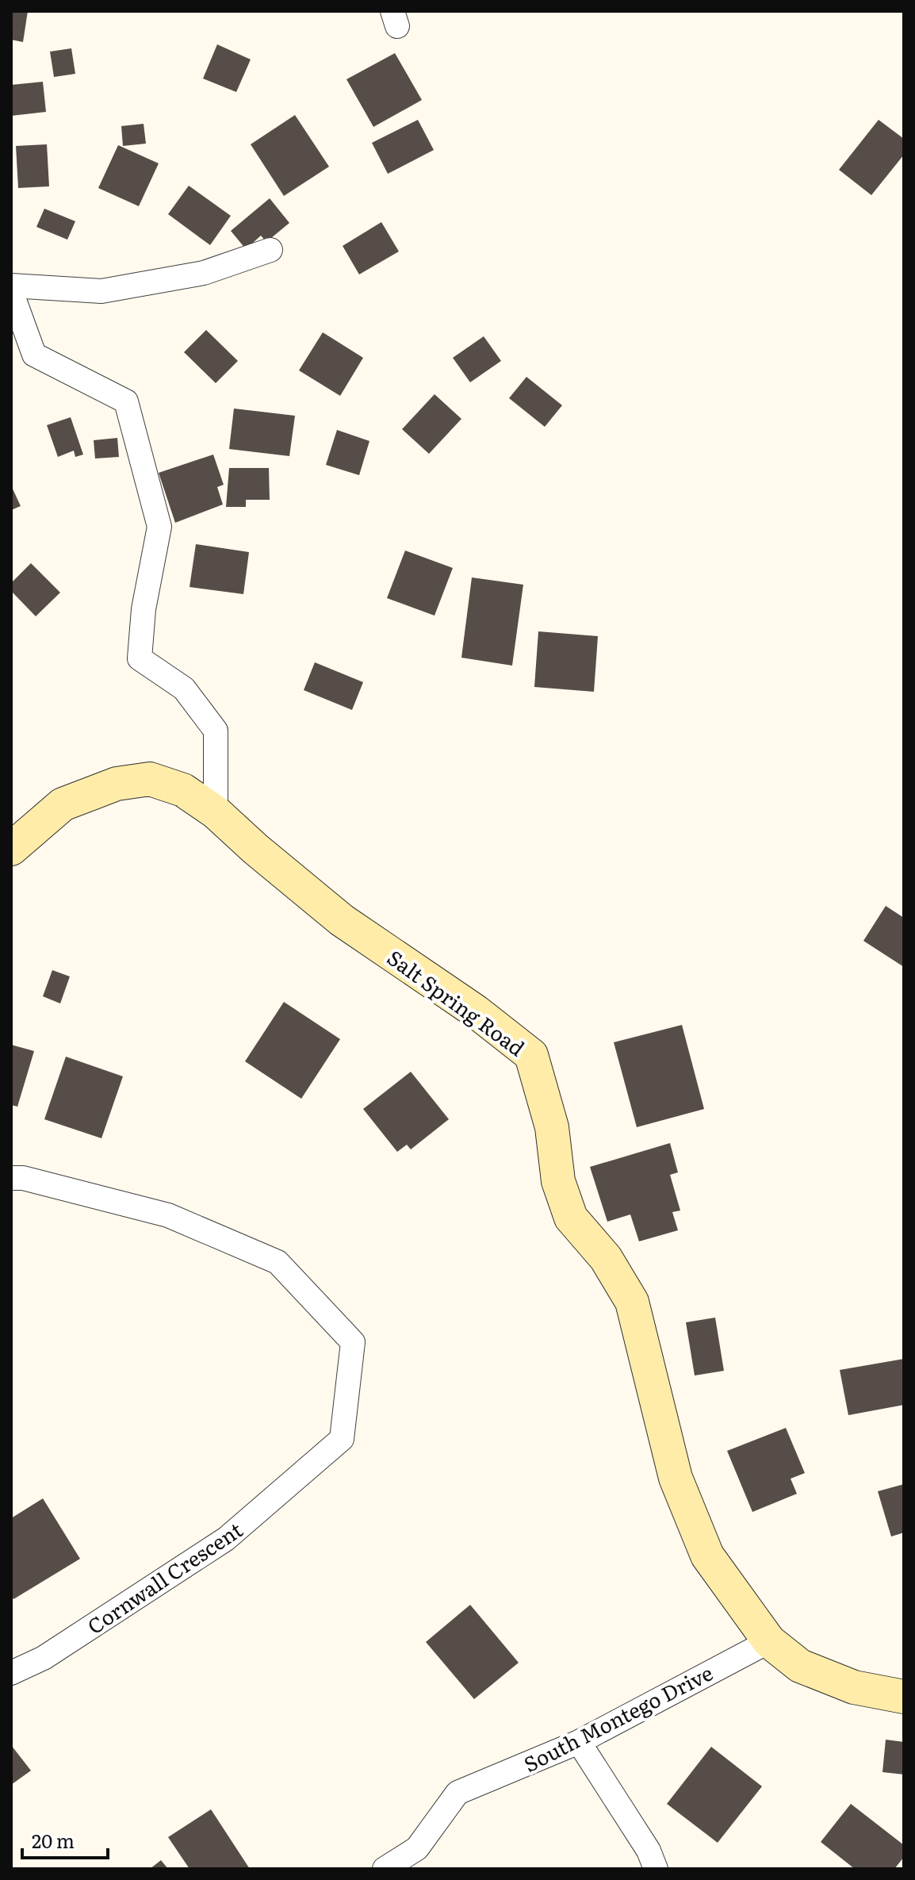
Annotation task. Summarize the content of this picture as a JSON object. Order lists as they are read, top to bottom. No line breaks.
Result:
{"streets":{"street":["Salt Spring Road","Cornwall Crescent","South Montego Drive"]},"crossings":[["Salt Spring Road","South Montego Drive"]],"scale_bar":"20 m"}
